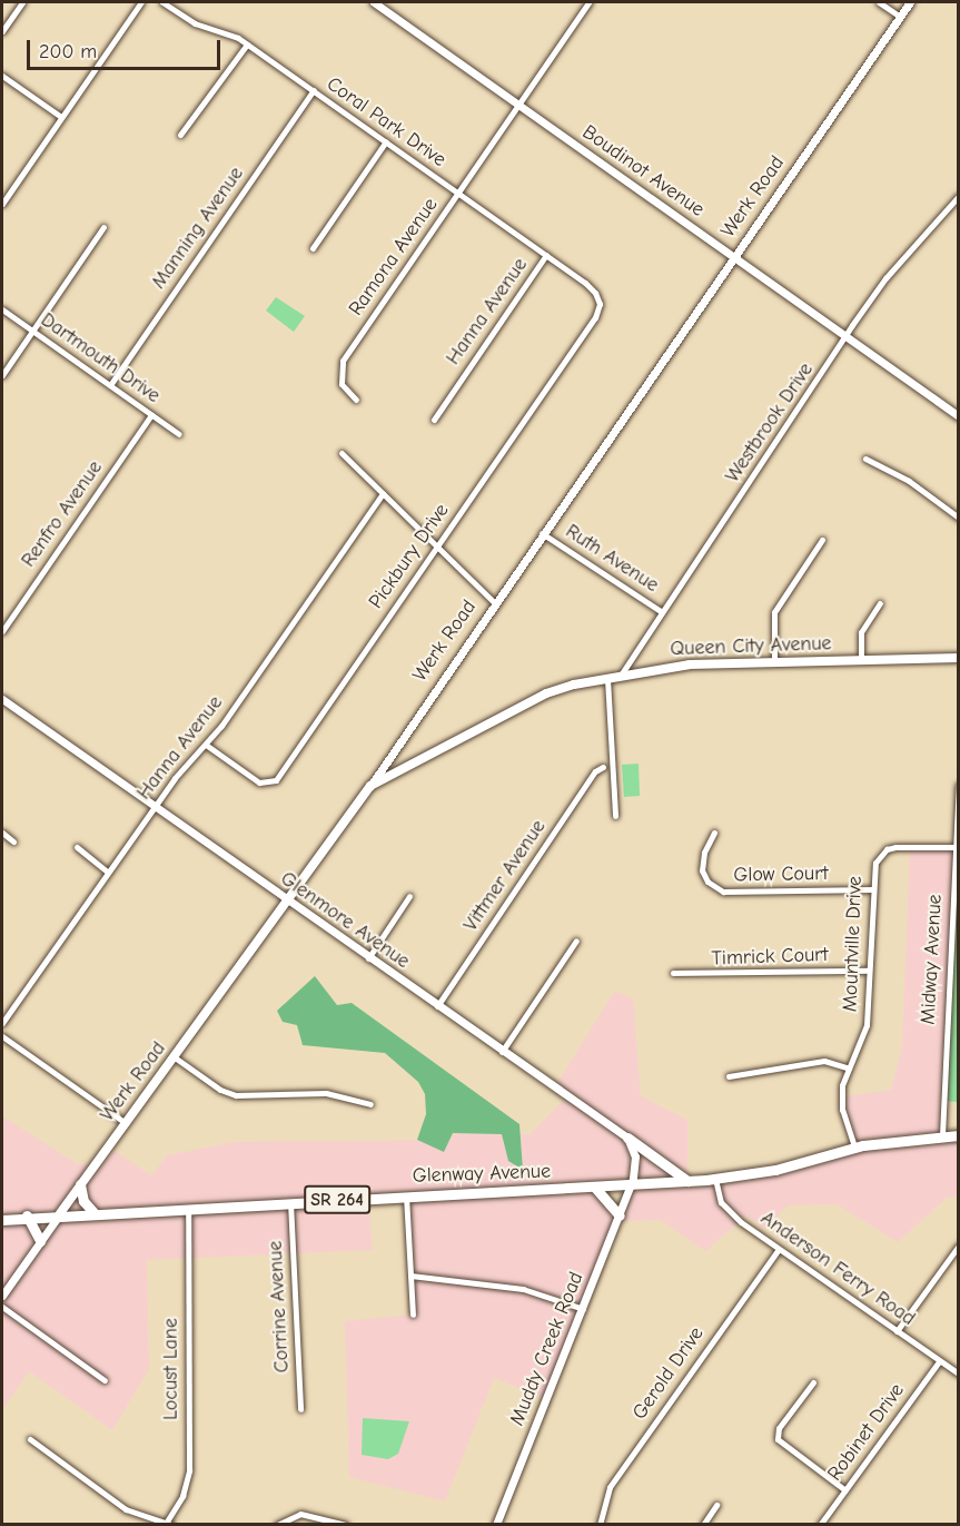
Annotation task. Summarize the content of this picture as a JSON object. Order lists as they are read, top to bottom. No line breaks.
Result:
{"streets":{"main road":["Werk Road","Queen City Avenue","Glenway Avenue","SR 264"],"street":["Coral Park Drive","Boudinot Avenue","Manning Avenue","Ramona Avenue","Hanna Avenue","Dartmouth Drive","Westbrook Drive","Renfro Avenue","Pickbury Drive","Ruth Avenue","Glow Court","Vittmer Avenue","Glenmore Avenue","Mountville Drive","Timrick Court","Midway Avenue","Anderson Ferry Road","Corrine Avenue","Muddy Creek Road","Locust Lane","Gerold Drive","Robinet Drive"]},"crossings":[["Coral Park Drive","Manning Avenue"],["Coral Park Drive","Ramona Avenue"],["Coral Park Drive","Hanna Avenue"],["Coral Park Drive","Pickbury Drive"],["Boudinot Avenue","Werk Road"],["Boudinot Avenue","Ramona Avenue"],["Boudinot Avenue","Westbrook Drive"],["Werk Road","Ruth Avenue"],["Werk Road","Queen City Avenue"],["Werk Road","Glenmore Avenue"],["Werk Road","Glenway Avenue"],["Manning Avenue","Dartmouth Drive"],["Hanna Avenue","Pickbury Drive"],["Hanna Avenue","Glenmore Avenue"],["Dartmouth Drive","Renfro Avenue"],["Westbrook Drive","Ruth Avenue"],["Westbrook Drive","Queen City Avenue"],["Glow Court","Mountville Drive"],["Vittmer Avenue","Glenmore Avenue"],["Mountville Drive","Timrick Court"],["Mountville Drive","Midway Avenue"],["Mountville Drive","Glenway Avenue"],["Midway Avenue","Glenway Avenue"],["Glenway Avenue","Anderson Ferry Road"],["Glenway Avenue","Corrine Avenue"],["Glenway Avenue","Muddy Creek Road"],["Glenway Avenue","Locust Lane"],["Anderson Ferry Road","Gerold Drive"],["Anderson Ferry Road","Robinet Drive"]],"scale_bar":"200 m"}
